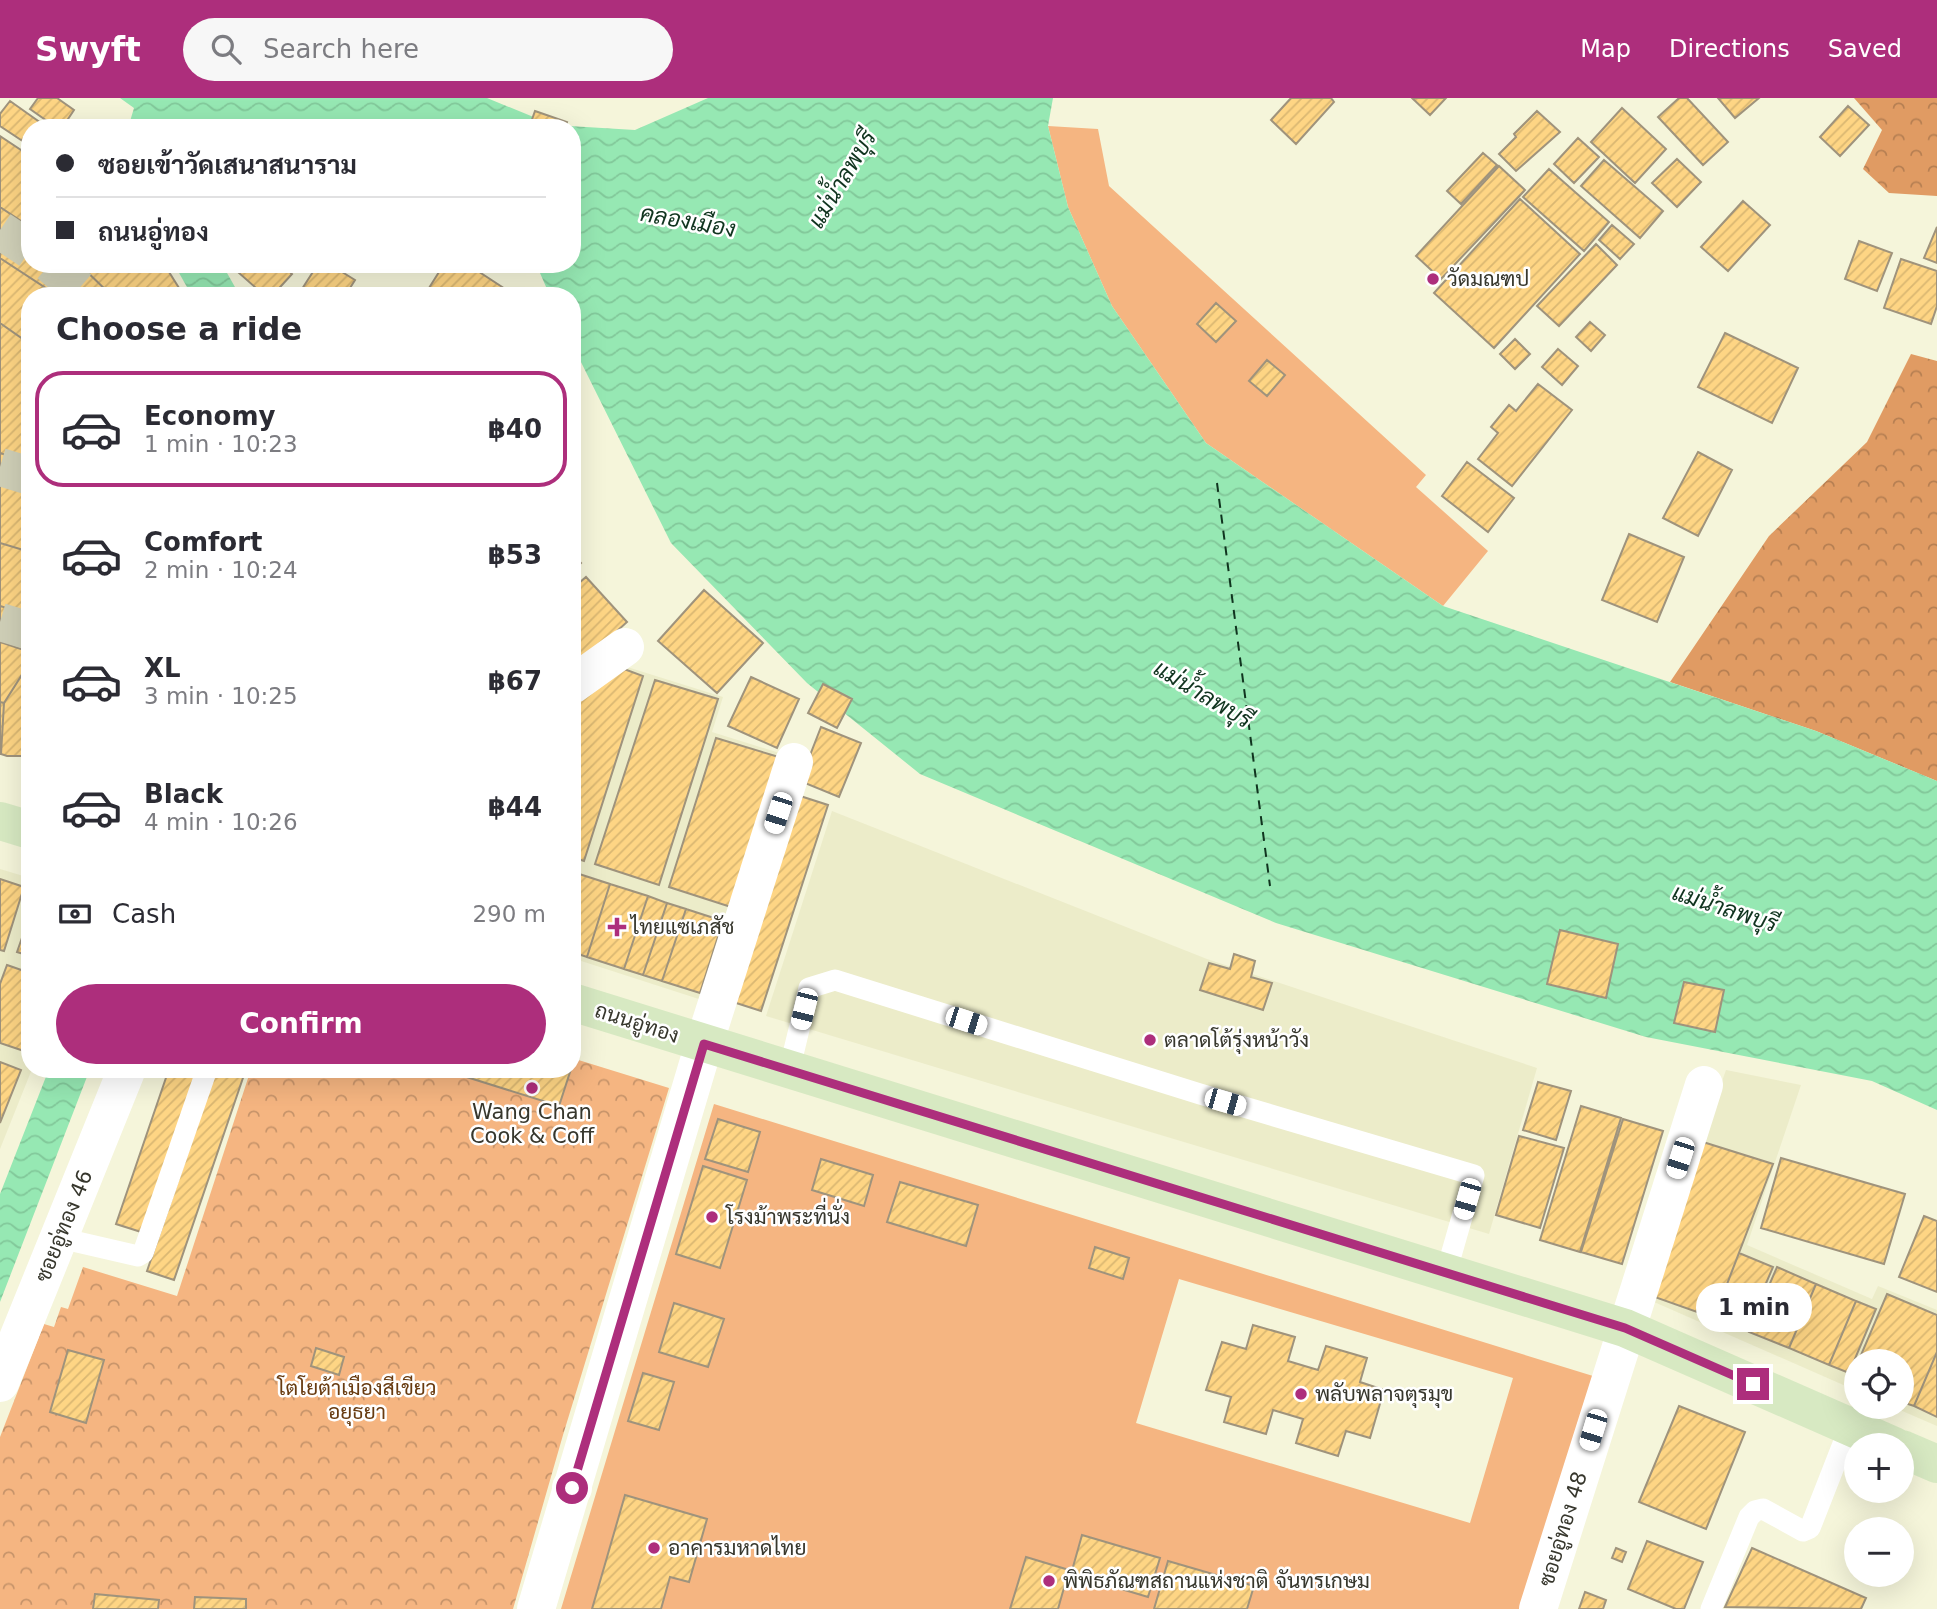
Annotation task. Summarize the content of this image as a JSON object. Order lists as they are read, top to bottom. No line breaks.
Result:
{"streets":{"main road":["ถนนอู่ทอง"],"street":["ซอยอู่ทอง 46","ซอยอู่ทอง 48"]},"crossings":[["ถนนอู่ทอง","ซอยอู่ทอง 48"]],"water":["แม่น้ำลพบุรี","คลองเมือง"],"parks":["โตโยต้าเมืองสีเขียว อยุธยา"],"places":{"other":["วัดมณฑป","ตลาดโต้รุ่งหน้าวัง","Wang Chan Cook & Coff","โรงม้าพระที่นั่ง","พลับพลาจตุรมุข","อาคารมหาดไทย","พิพิธภัณฑสถานแห่งชาติ จันทรเกษม"],"health":["ไทยแซเภสัช"]},"page":{"header":"Swyft","search":"Search here","nav":["Map","Directions","Saved"],"banner":["ซอยเข้าวัดเสนาสนาราม","ถนนอู่ทอง"],"heading":"Choose a ride","list":[{"name":"Economy","note":"1 min · 10:23","value":"฿40"},{"name":"Comfort","note":"2 min · 10:24","value":"฿53"},{"name":"XL","note":"3 min · 10:25","value":"฿67"},{"name":"Black","note":"4 min · 10:26","value":"฿44"}],"pay":["Cash","290 m"],"buttons":"Confirm","bubble":"1 min","map_buttons":["+","−"]}}
